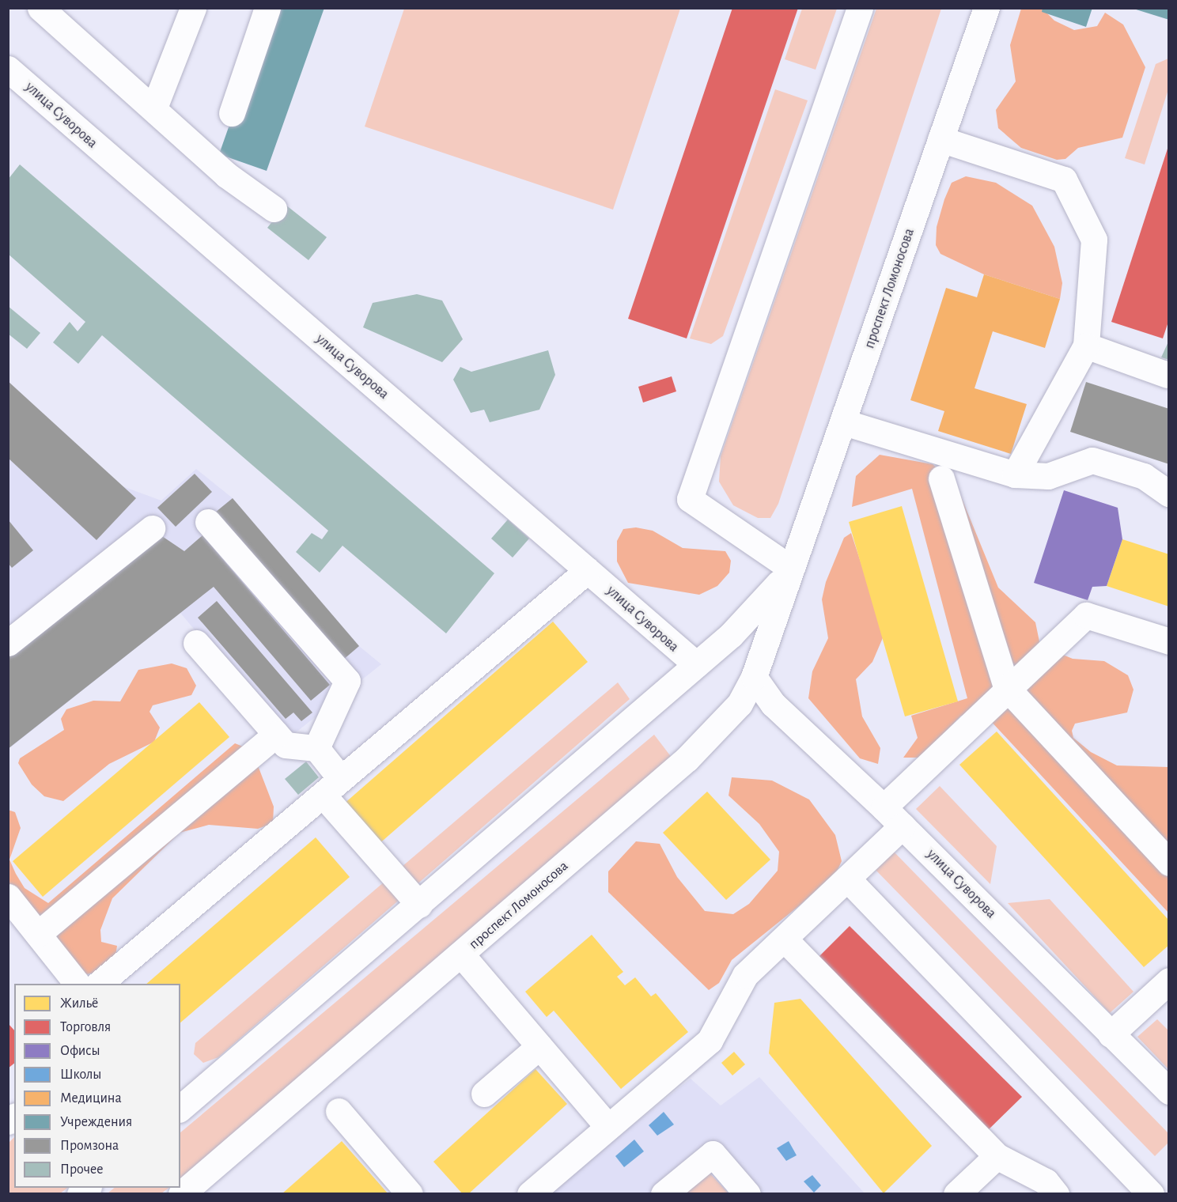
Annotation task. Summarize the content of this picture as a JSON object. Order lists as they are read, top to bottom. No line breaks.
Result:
{"streets":{"main road":["улица Суворова","проспект Ломоносова"]},"crossings":[["улица Суворова","проспект Ломоносова"]],"legend":["Жильё","Торговля","Офисы","Школы","Медицина","Учреждения","Промзона","Прочее"]}
